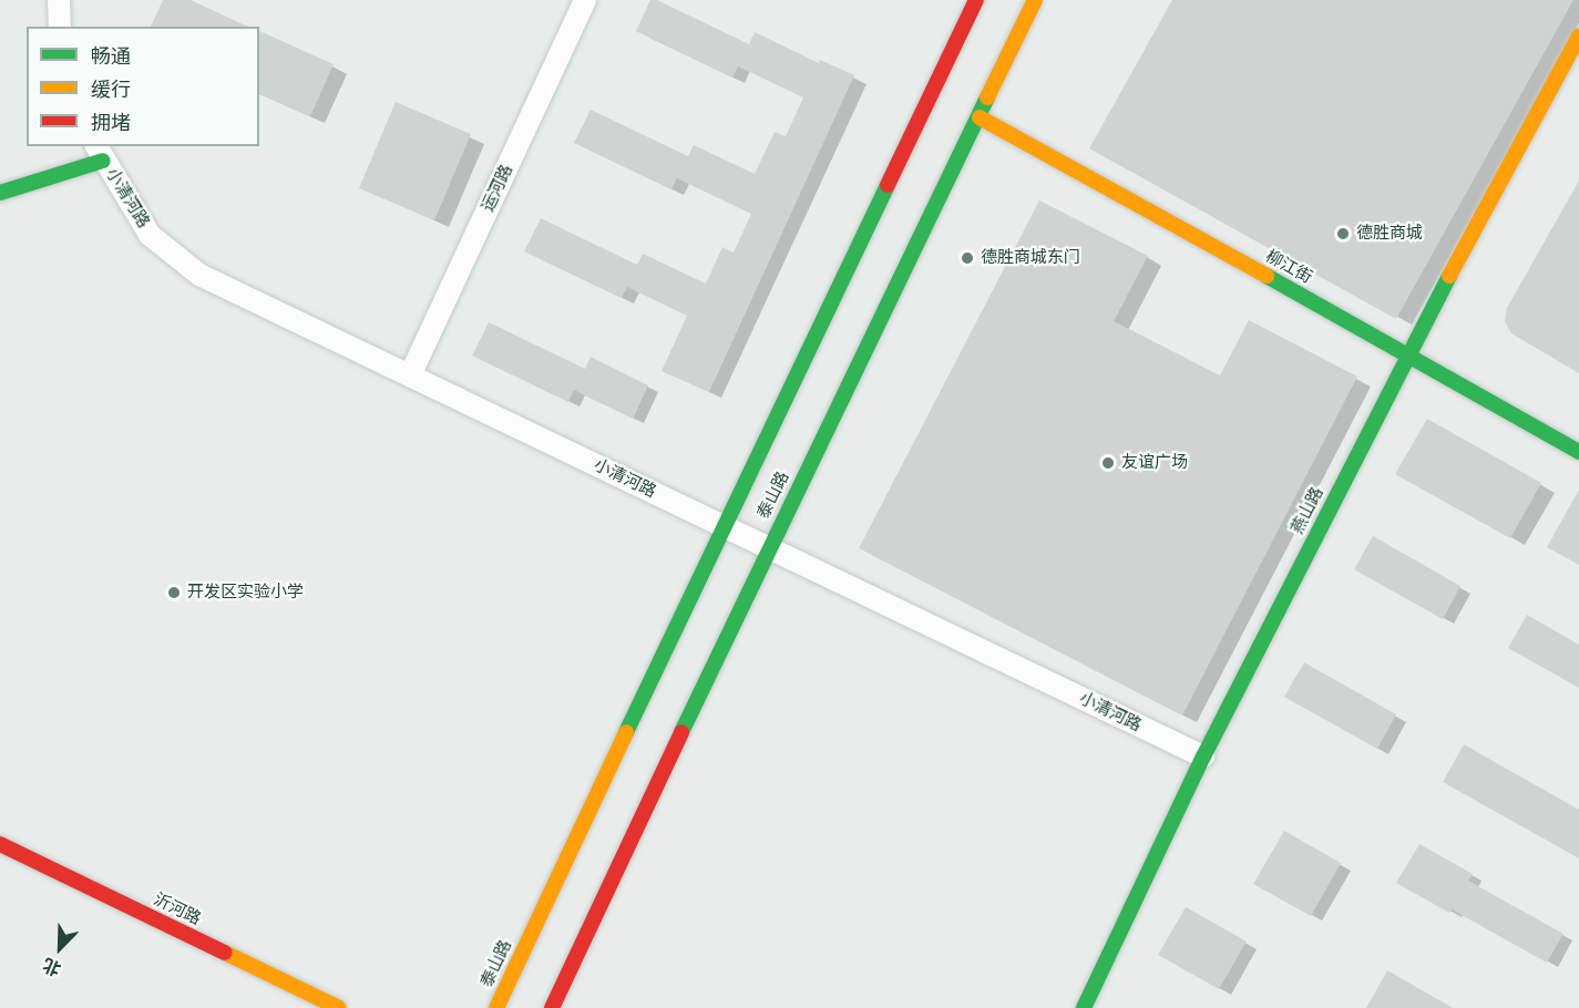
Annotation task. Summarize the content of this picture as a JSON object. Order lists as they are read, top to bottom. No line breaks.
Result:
{"streets":{"street":["运河路","小清河路","柳江街","泰山路","燕山路","沂河路"]},"crossings":[["运河路","小清河路"],["小清河路","泰山路"],["小清河路","燕山路"],["柳江街","泰山路"],["柳江街","燕山路"]],"places":["德胜商城","德胜商城东门","友谊广场","开发区实验小学"],"legend":["畅通","缓行","拥堵"],"north":"bottom left"}
